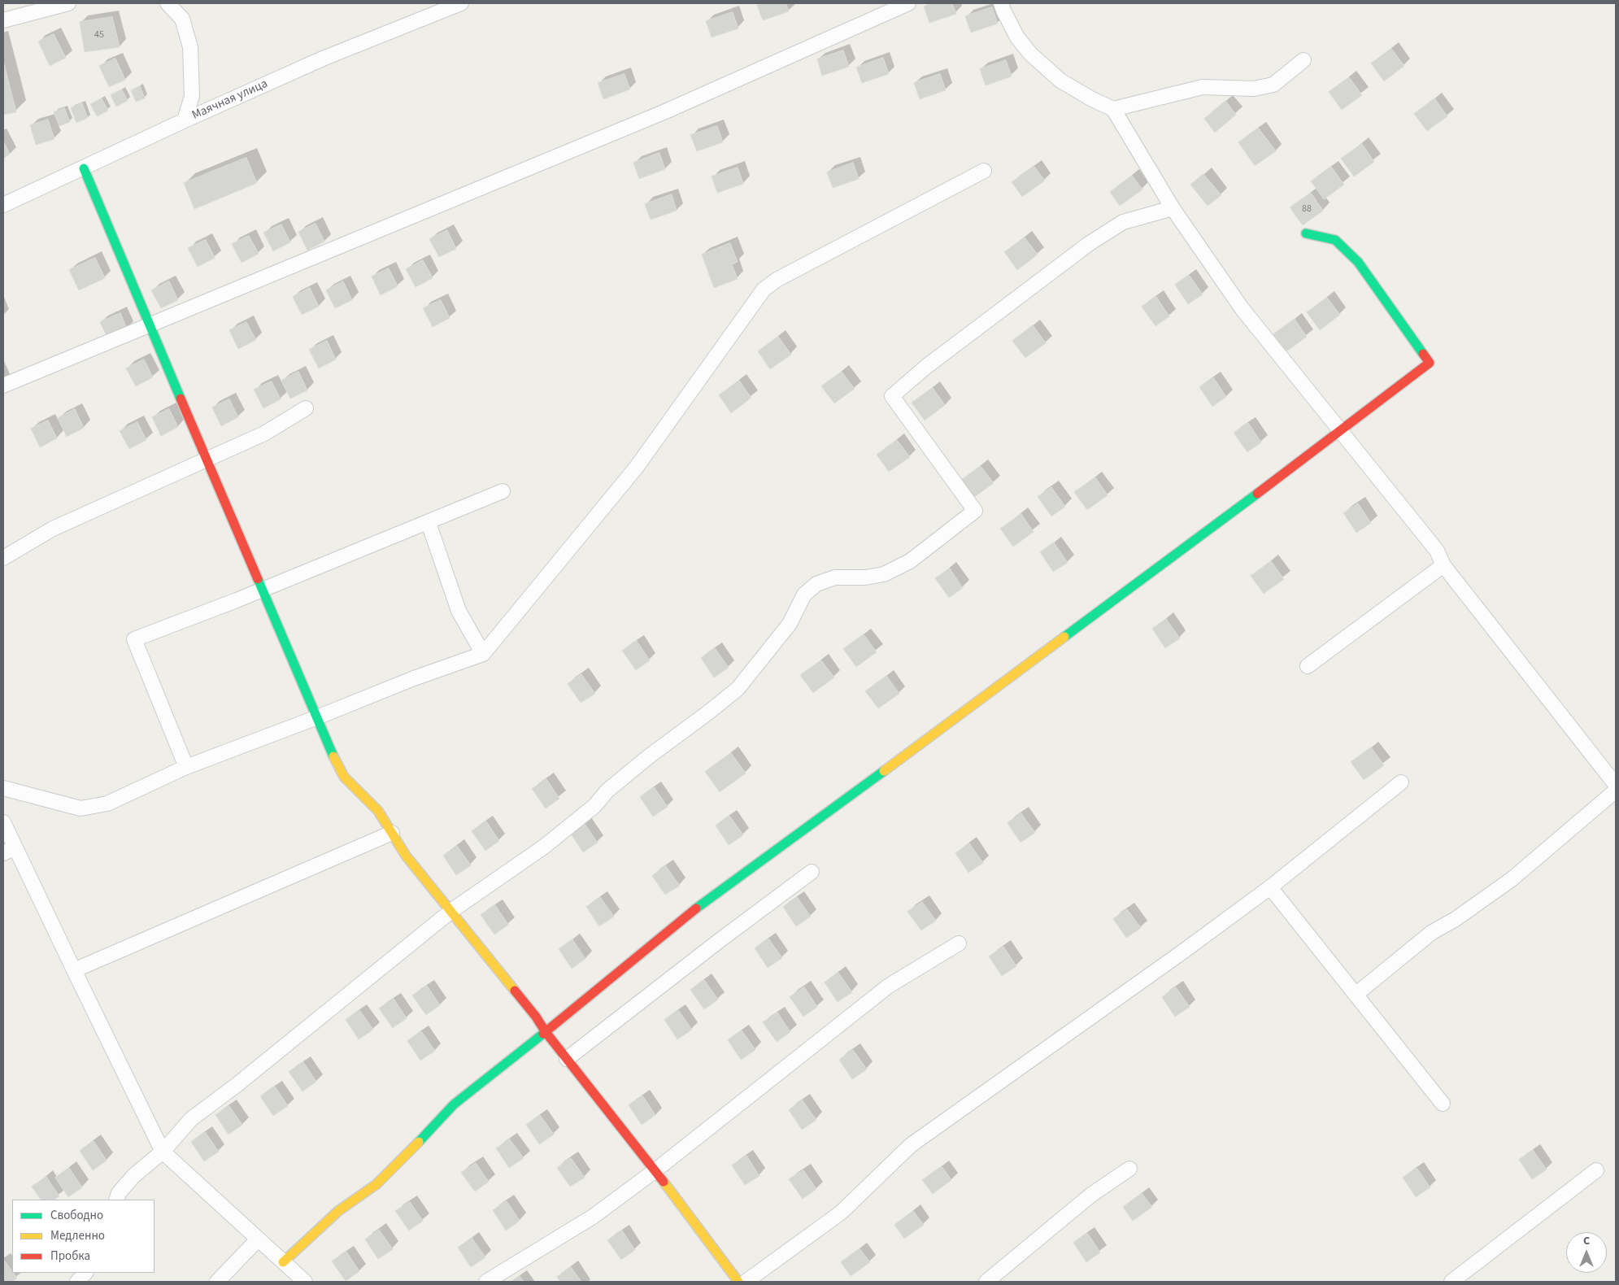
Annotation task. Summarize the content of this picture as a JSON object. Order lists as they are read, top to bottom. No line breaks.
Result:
{"streets":{"street":["Маячная улица"]},"house_numbers":["45","88"],"legend":["Свободно","Медленно","Пробка"],"north":"top"}
